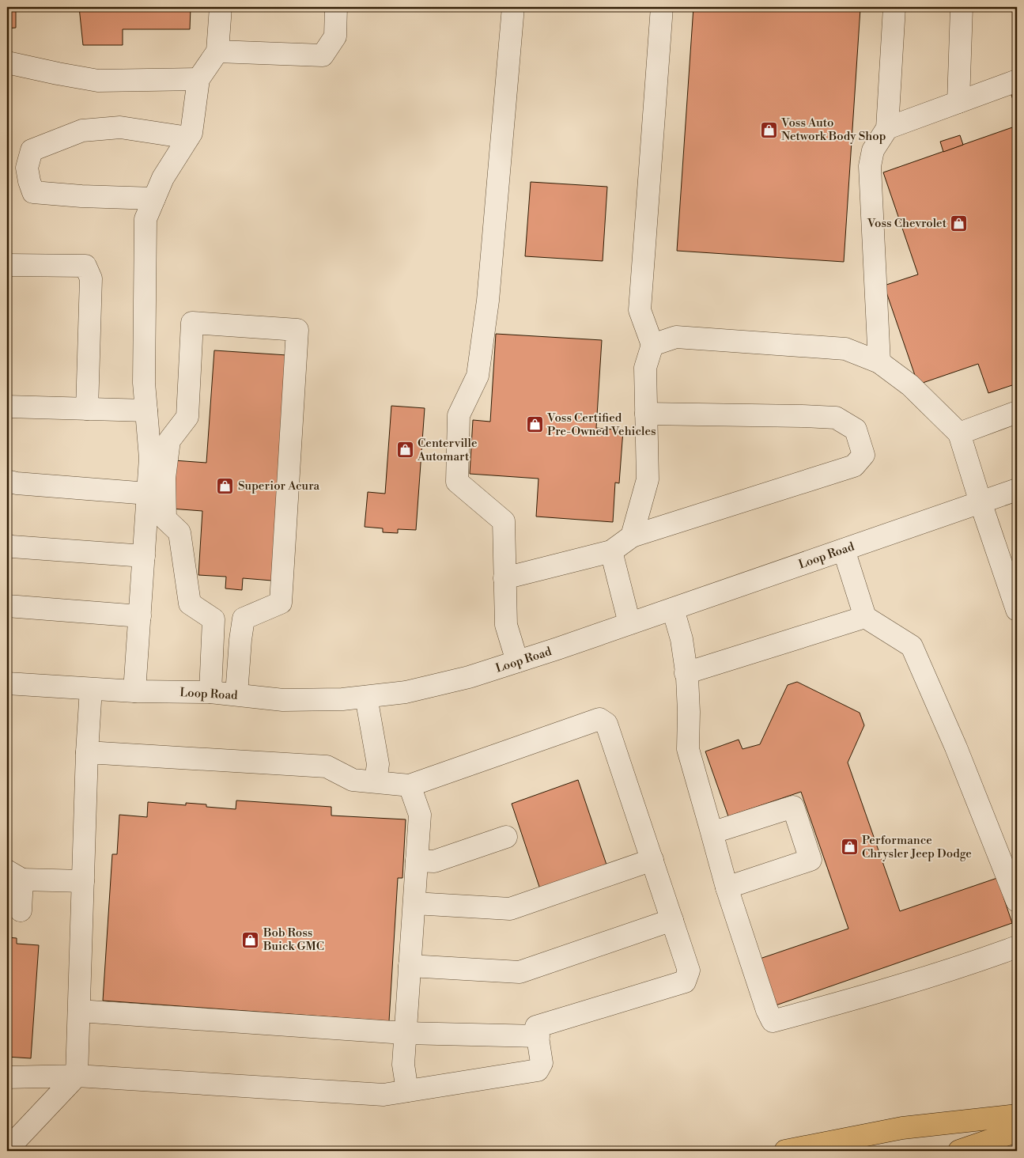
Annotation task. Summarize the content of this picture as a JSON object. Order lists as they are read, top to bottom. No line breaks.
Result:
{"streets":{"street":["Loop Road"]},"places":{"shop":["Voss Auto Network Body Shop","Voss Chevrolet","Voss Certified Pre-Owned Vehicles","Centerville Automart","Superior Acura","Performance Chrysler Jeep Dodge","Bob Ross Buick GMC"]}}
